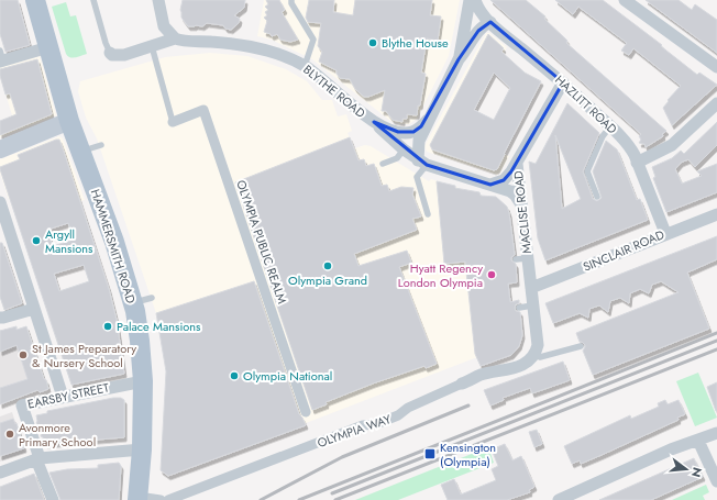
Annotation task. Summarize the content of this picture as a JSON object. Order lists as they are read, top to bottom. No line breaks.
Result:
{"streets":{"main road":["HAMMERSMITH ROAD"],"street":["BLYTHE ROAD","HAZLITT ROAD","MACLISE ROAD","OLYMPIA PUBLIC REALM","SINCLAIR ROAD","EARSBY STREET","OLYMPIA WAY"]},"crossings":[["BLYTHE ROAD","HAZLITT ROAD"],["HAZLITT ROAD","MACLISE ROAD"],["HAZLITT ROAD","SINCLAIR ROAD"],["MACLISE ROAD","SINCLAIR ROAD"],["MACLISE ROAD","OLYMPIA WAY"],["HAMMERSMITH ROAD","EARSBY STREET"]],"places":{"other":["Blythe House","Argyll Mansions","Olympia Grand","Hyatt Regency London Olympia","Palace Mansions","St James Preparatory & Nursery School","Olympia National","Avonmore Primary School"],"transit":["Kensington (Olympia)"]},"north":"right"}
